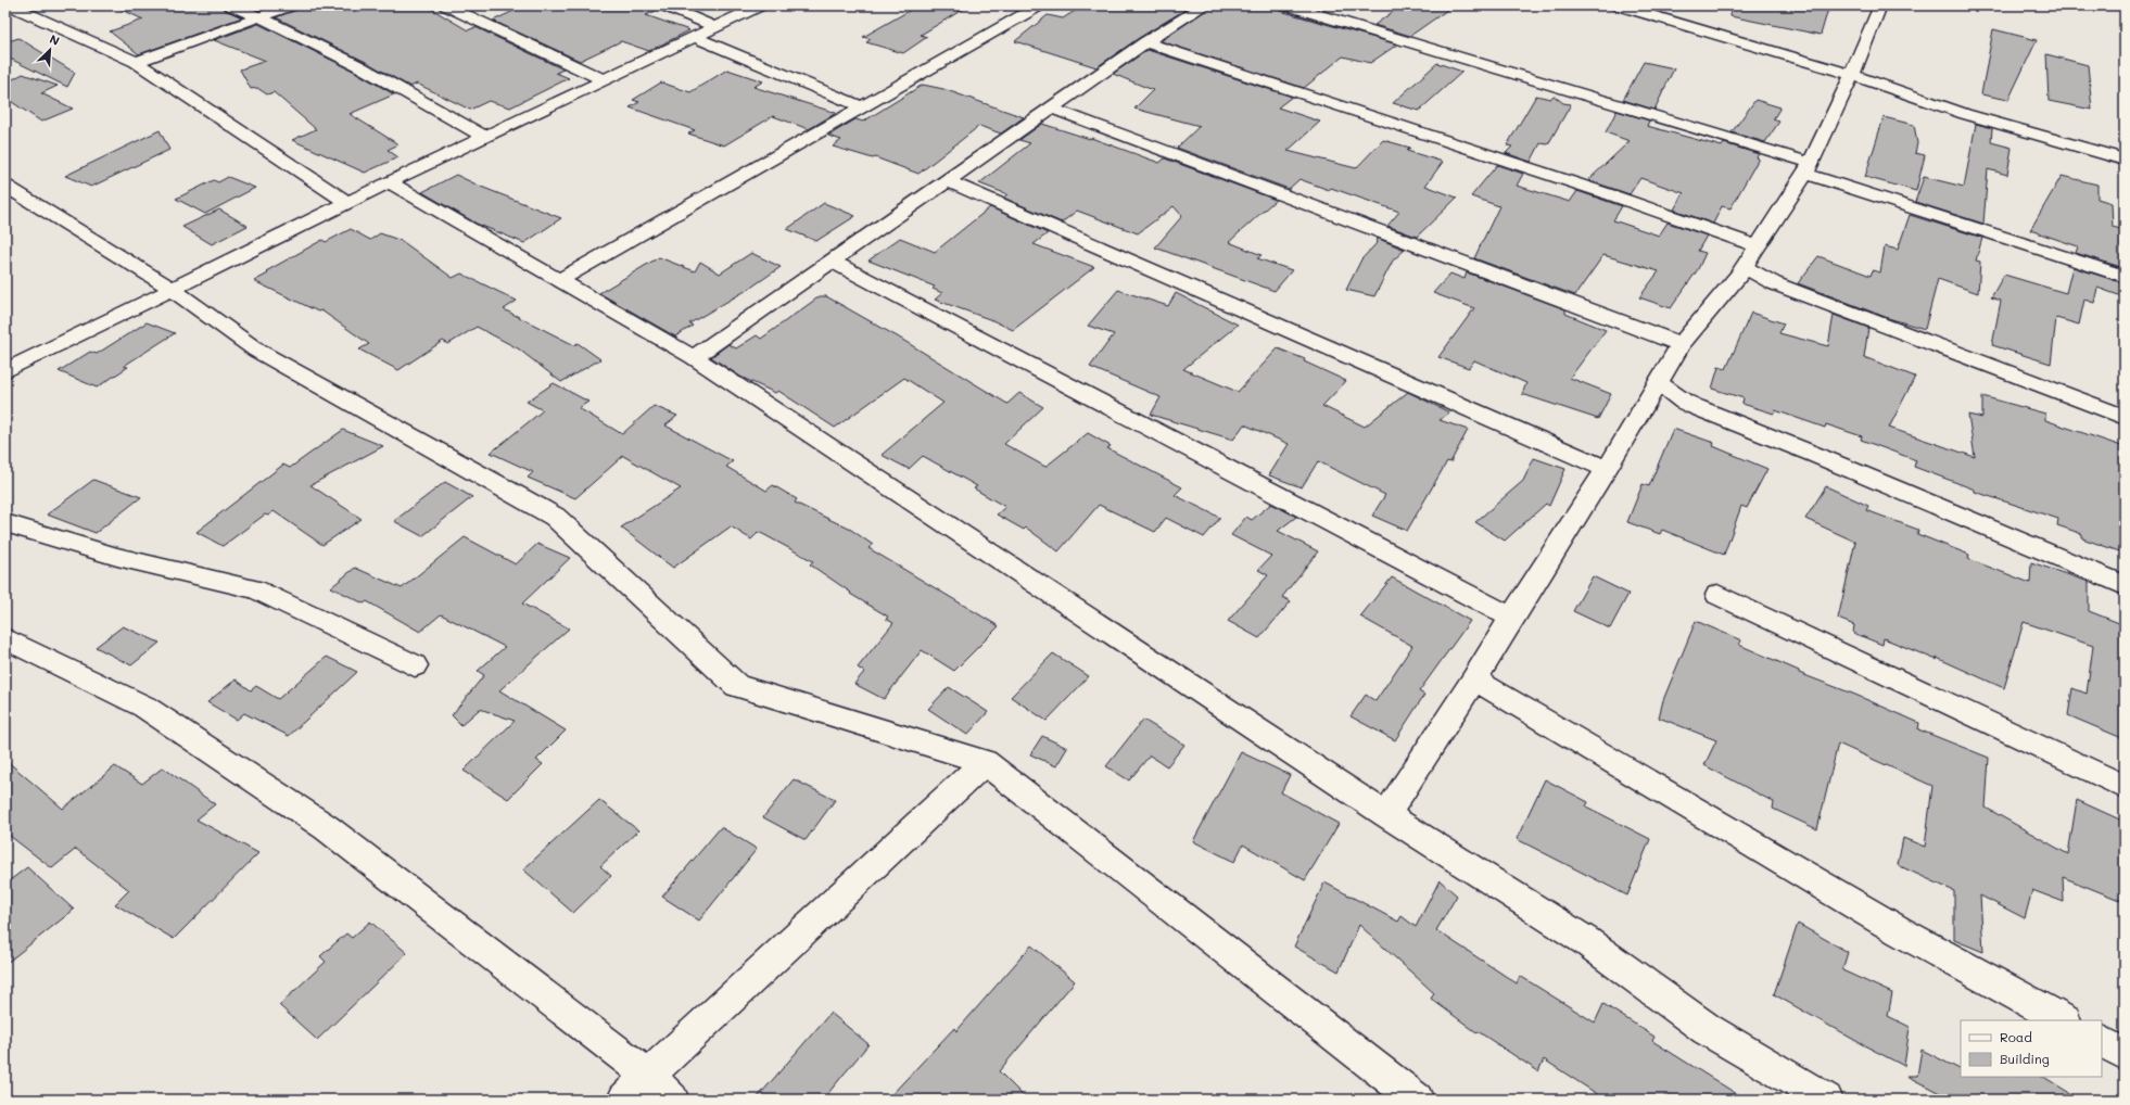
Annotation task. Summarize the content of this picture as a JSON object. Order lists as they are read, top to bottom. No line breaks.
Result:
{"legend":["Road","Building"],"north":"top right"}
